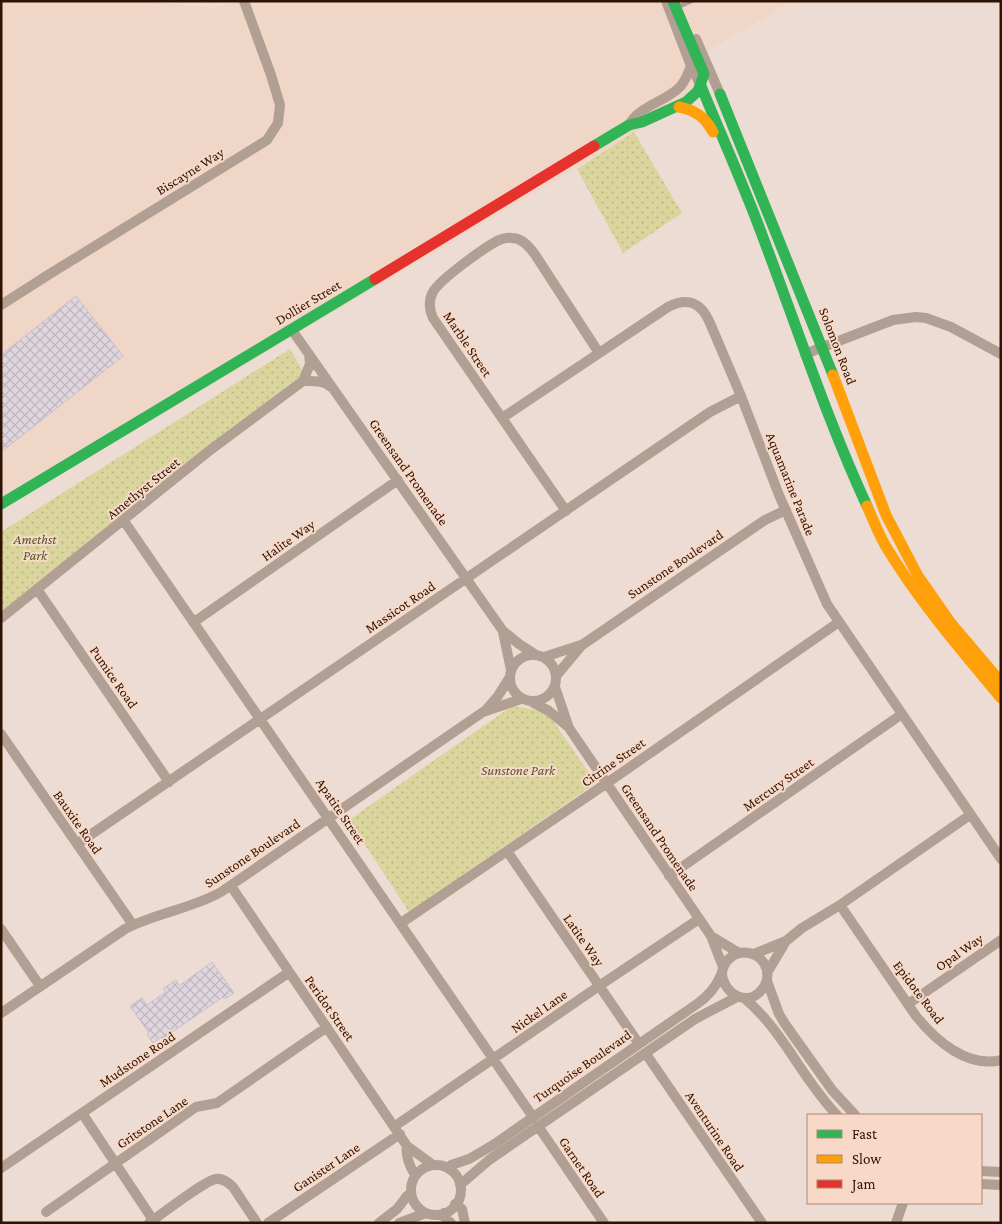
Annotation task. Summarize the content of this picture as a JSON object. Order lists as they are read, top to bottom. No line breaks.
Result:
{"streets":{"main road":["Dollier Street","Solomon Road"],"street":["Biscayne Way","Marble Street","Greensand Promenade","Aquamarine Parade","Amethyst Street","Halite Way","Sunstone Boulevard","Massicot Road","Pumice Road","Citrine Street","Mercury Street","Apatite Street","Bauxite Road","Latite Way","Opal Way","Epidote Road","Peridot Street","Nickel Lane","Mudstone Road","Turquoise Boulevard","Gritstone Lane","Aventurine Road","Ganister Lane","Garnet Road"]},"crossings":[["Dollier Street","Solomon Road"],["Dollier Street","Greensand Promenade"],["Marble Street","Aquamarine Parade"],["Marble Street","Massicot Road"],["Greensand Promenade","Halite Way"],["Greensand Promenade","Sunstone Boulevard"],["Greensand Promenade","Massicot Road"],["Greensand Promenade","Citrine Street"],["Greensand Promenade","Mercury Street"],["Greensand Promenade","Nickel Lane"],["Greensand Promenade","Turquoise Boulevard"],["Aquamarine Parade","Sunstone Boulevard"],["Aquamarine Parade","Massicot Road"],["Aquamarine Parade","Citrine Street"],["Aquamarine Parade","Mercury Street"],["Amethyst Street","Pumice Road"],["Amethyst Street","Apatite Street"],["Halite Way","Apatite Street"],["Sunstone Boulevard","Apatite Street"],["Sunstone Boulevard","Bauxite Road"],["Sunstone Boulevard","Peridot Street"],["Massicot Road","Pumice Road"],["Massicot Road","Apatite Street"],["Massicot Road","Bauxite Road"],["Citrine Street","Apatite Street"],["Citrine Street","Latite Way"],["Apatite Street","Nickel Lane"],["Apatite Street","Turquoise Boulevard"],["Apatite Street","Garnet Road"],["Latite Way","Nickel Lane"],["Latite Way","Turquoise Boulevard"],["Opal Way","Epidote Road"],["Peridot Street","Nickel Lane"],["Peridot Street","Mudstone Road"],["Peridot Street","Turquoise Boulevard"],["Peridot Street","Gritstone Lane"],["Peridot Street","Ganister Lane"],["Nickel Lane","Ganister Lane"],["Turquoise Boulevard","Aventurine Road"],["Turquoise Boulevard","Garnet Road"]],"parks":["Amethst Park","Sunstone Park"],"legend":["Fast","Slow","Jam"]}
